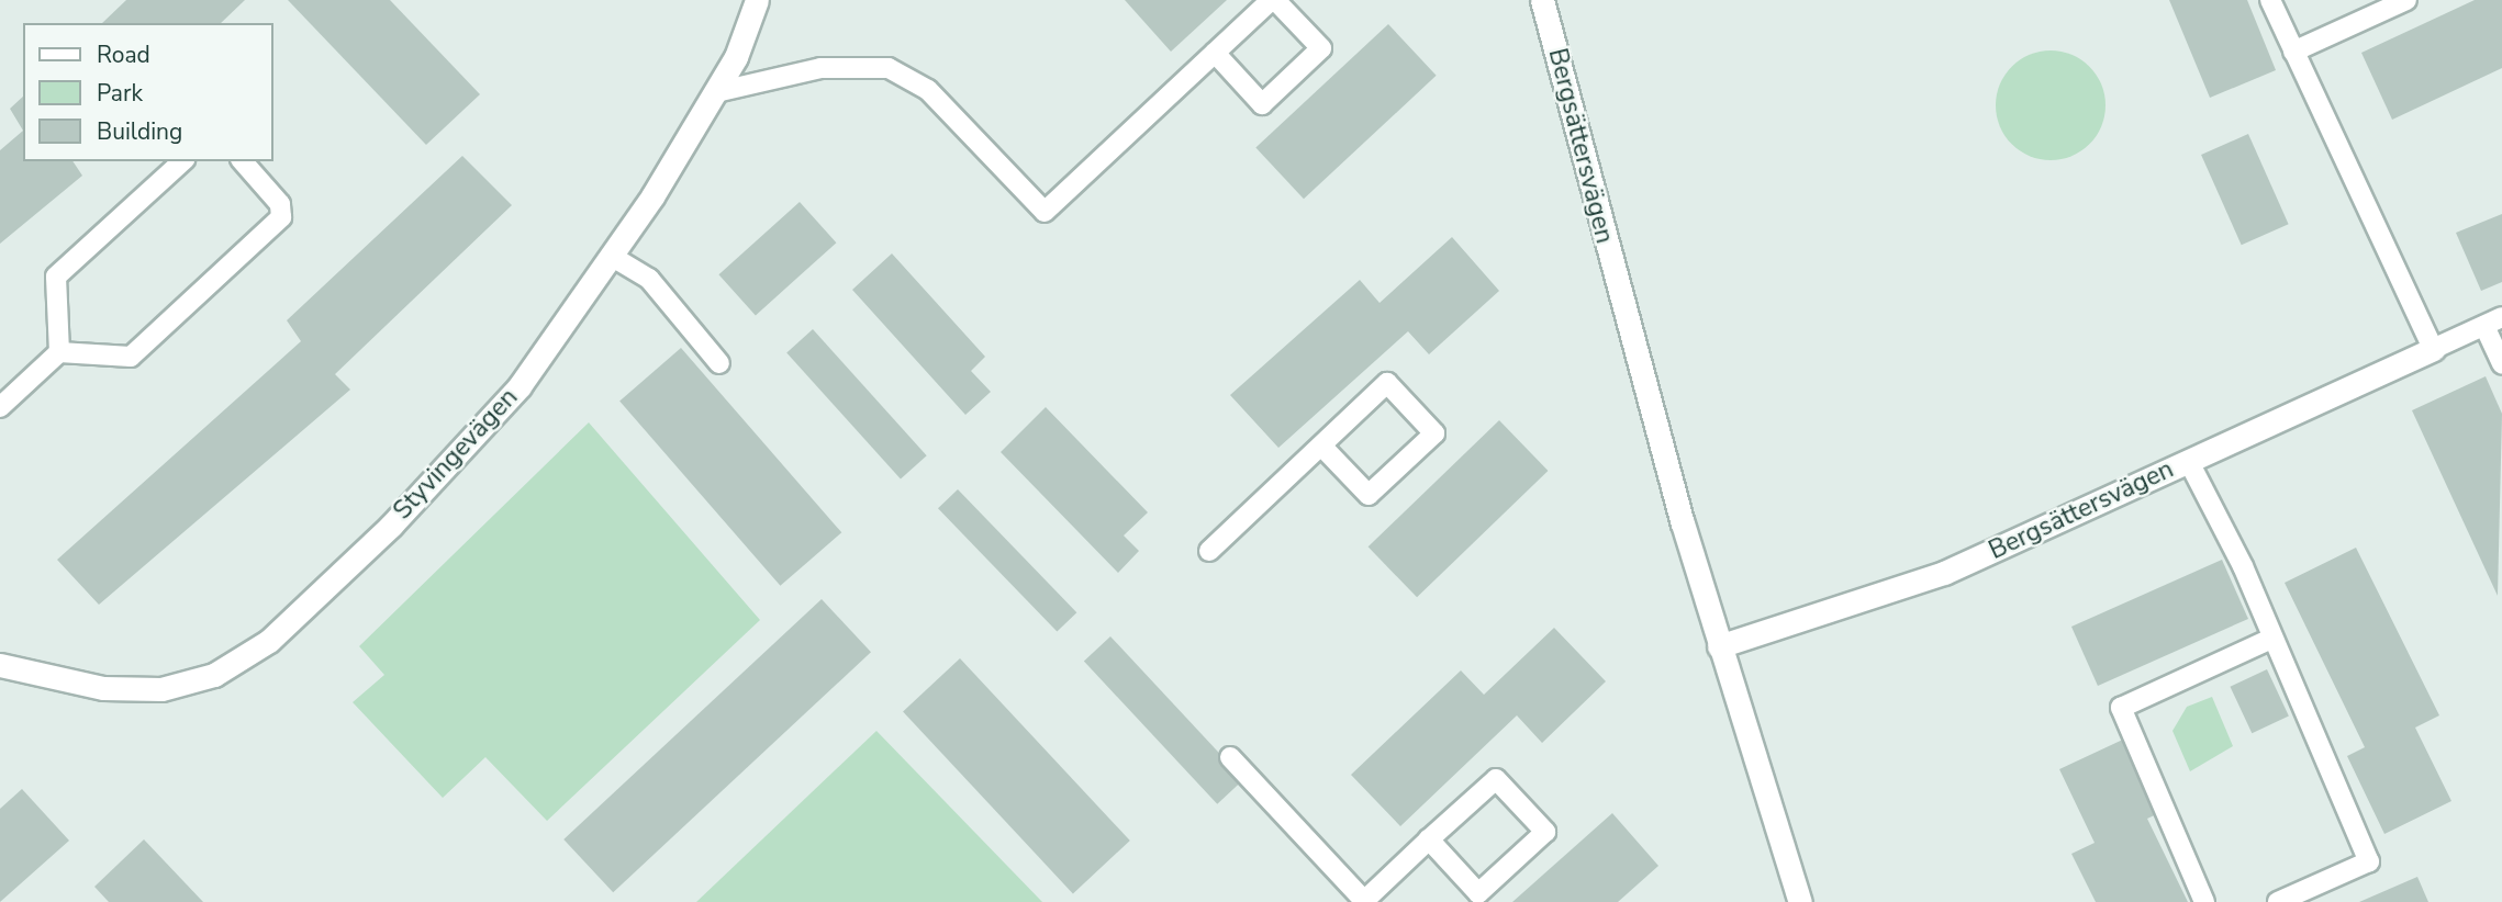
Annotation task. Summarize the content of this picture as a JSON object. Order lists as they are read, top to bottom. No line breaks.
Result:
{"streets":{"street":["Bergsättersvägen","Styvingevägen"]},"legend":["Road","Park","Building"]}
